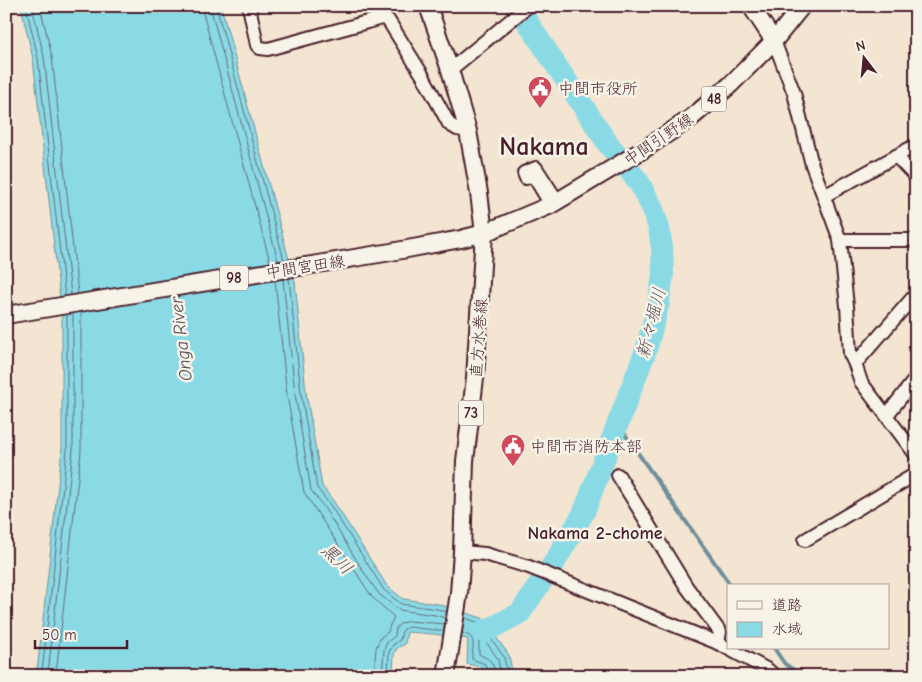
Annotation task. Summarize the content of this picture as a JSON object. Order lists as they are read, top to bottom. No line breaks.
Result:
{"streets":{"main road":["48","中間引野線","中間宮田線","98","直方水巻線","73"]},"crossings":[["中間引野線","中間宮田線"],["中間引野線","直方水巻線"],["中間宮田線","直方水巻線"]],"districts":["Nakama","Nakama 2-chome"],"water":["新々堀川","Onga River","黒川"],"places":{"public building":["中間市役所","中間市消防本部"]},"legend":["道路","水域"],"scale_bar":"50 m","north":"top"}
